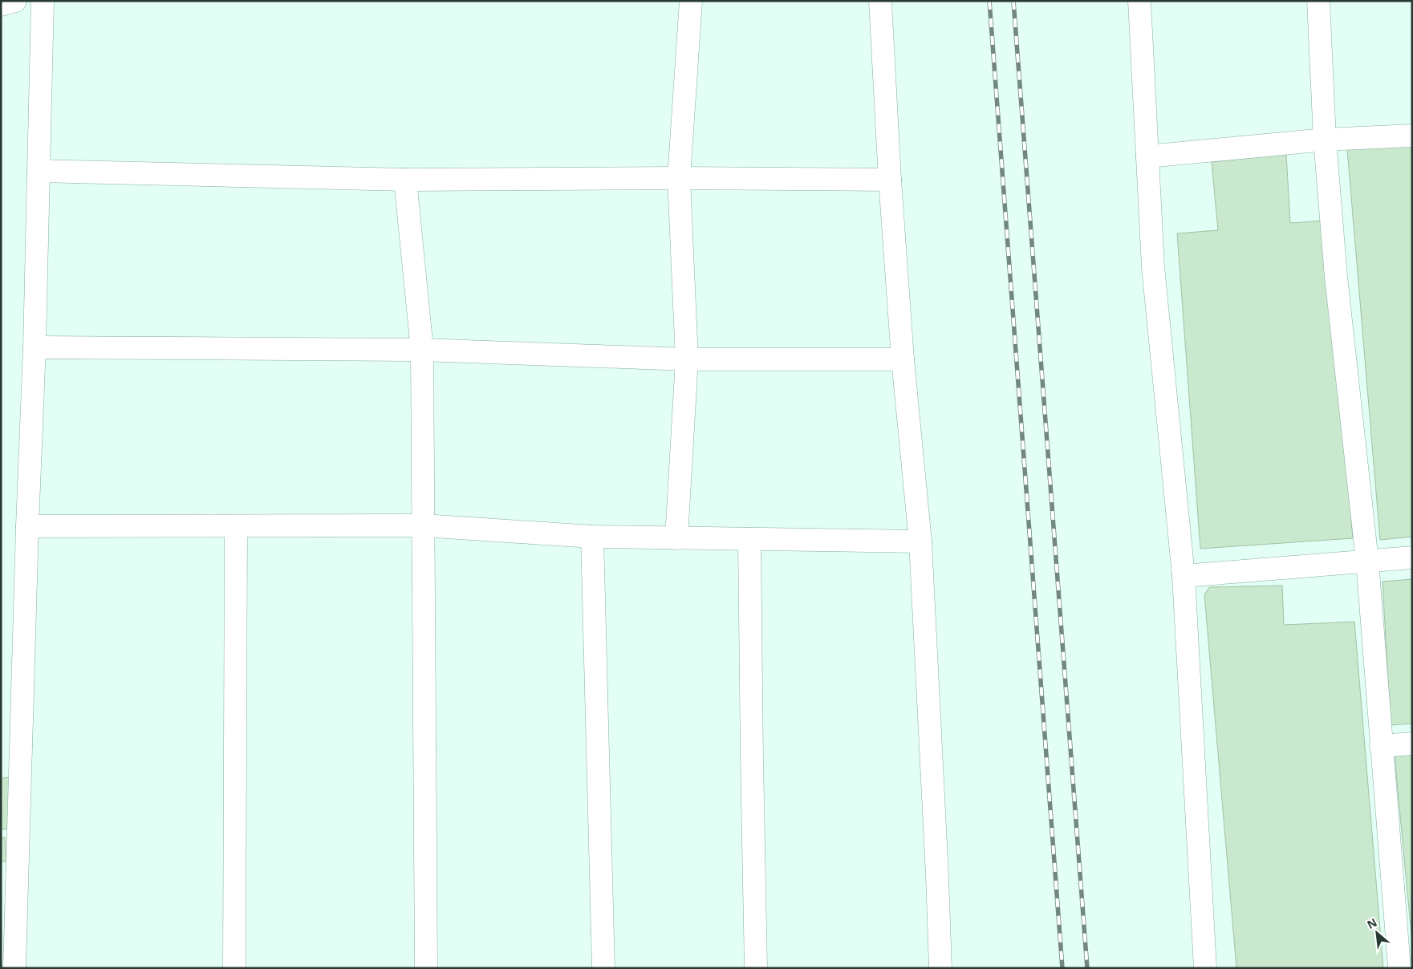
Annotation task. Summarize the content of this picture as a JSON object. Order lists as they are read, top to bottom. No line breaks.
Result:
{"north":"top left"}
